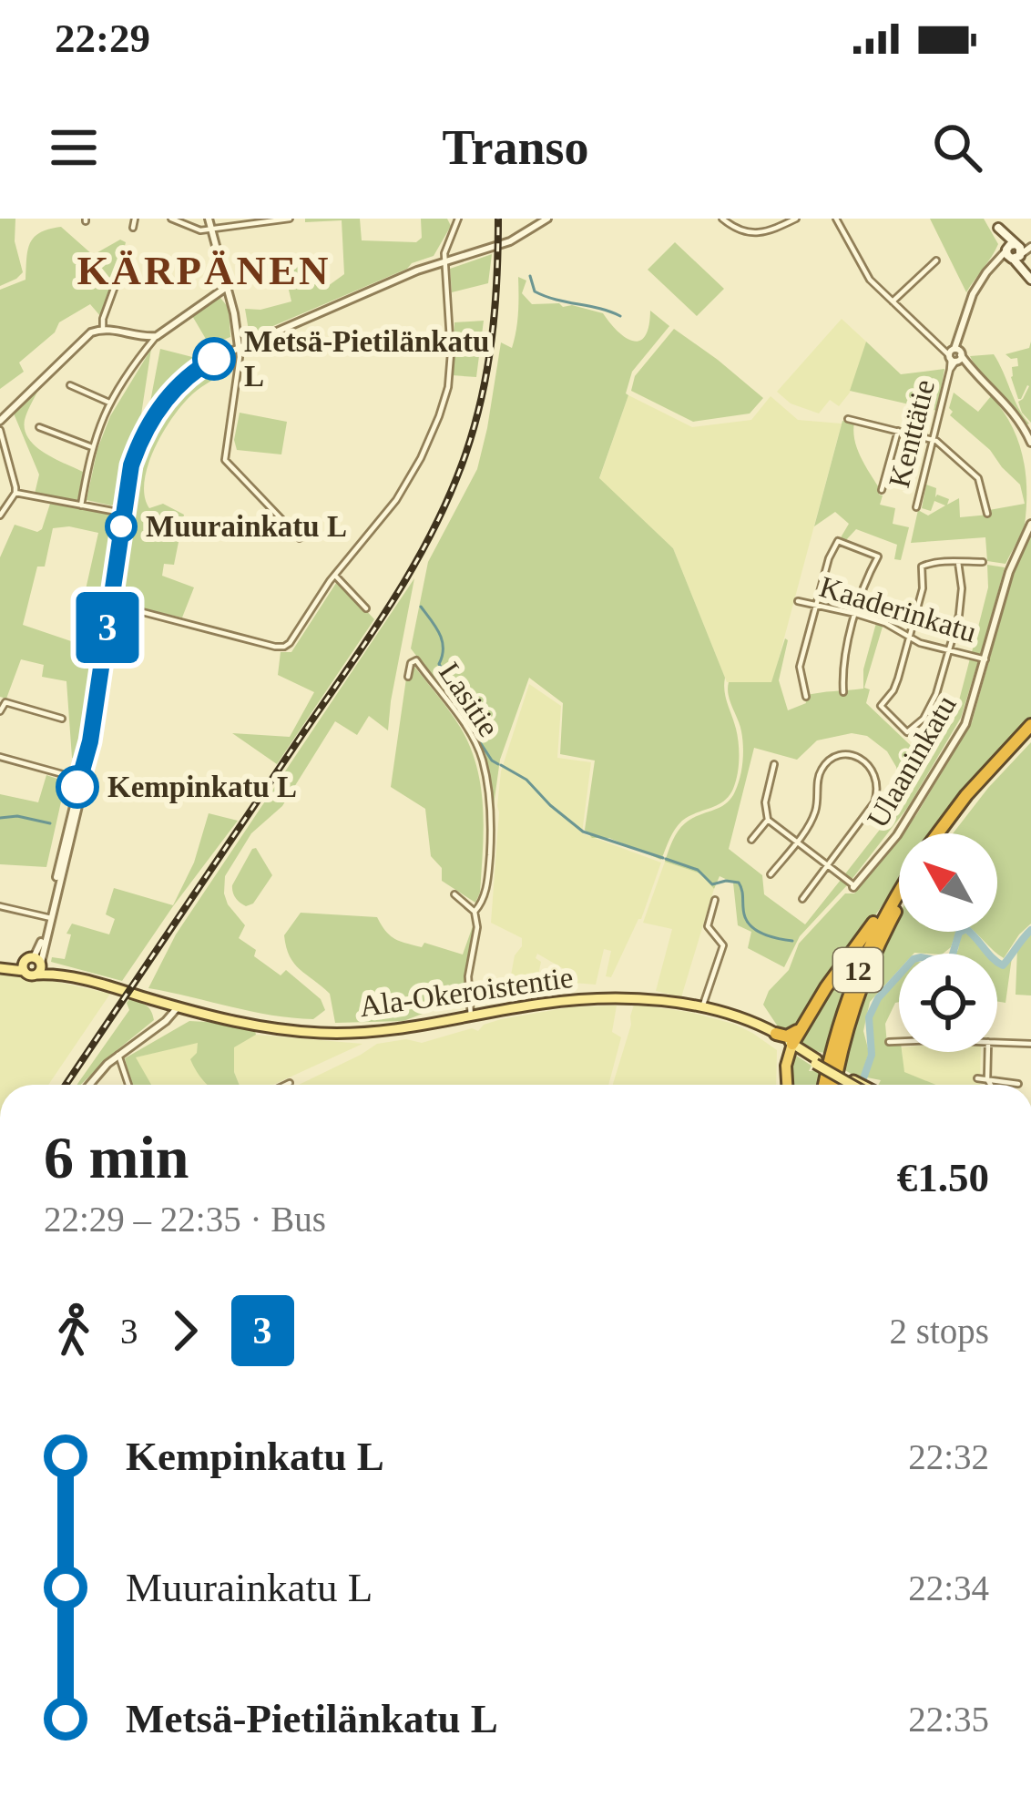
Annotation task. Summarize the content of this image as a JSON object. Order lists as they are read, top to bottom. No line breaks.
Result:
{"streets":{"highway":["12"],"main road":["Ala-Okeroistentie"],"street":["Kenttätie","Kaaderinkatu","Lasitie","Ulaaninkatu"]},"crossings":[["Kaaderinkatu","Ulaaninkatu"],["Lasitie","Ala-Okeroistentie"]],"districts":["KÄRPÄNEN"],"places":["Metsä-Pietilänkatu L","Muurainkatu L","Kempinkatu L"],"lines":["bus line 3"],"north":"top left","page":{"status":"22:29","header":"Transo","on_map":"3","heading":["6 min","22:29 – 22:35 · Bus","€1.50"],"legs":["3","3","2 stops"],"list":[{"name":"Kempinkatu L","value":"22:32"},{"name":"Muurainkatu L","value":"22:34"},{"name":"Metsä-Pietilänkatu L","value":"22:35"}]}}
